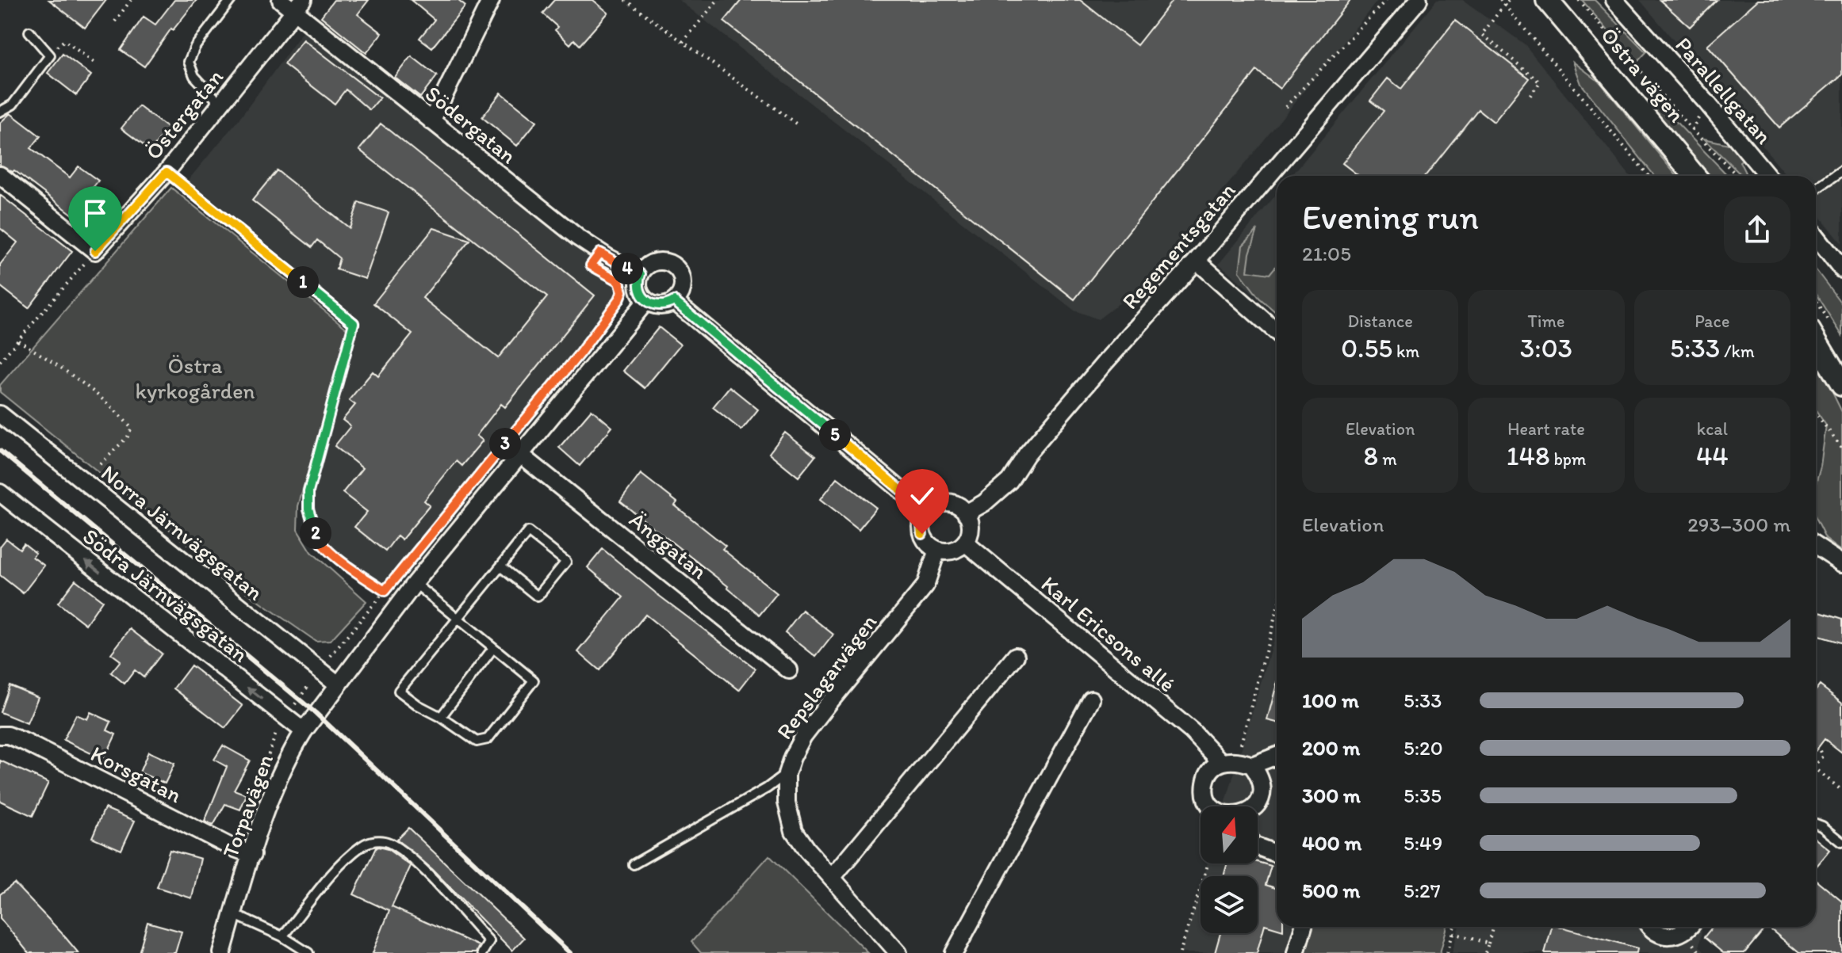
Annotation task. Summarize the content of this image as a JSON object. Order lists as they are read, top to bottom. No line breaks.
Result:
{"streets":{"street":["Östra vägen","Parallellgatan","Östergatan","Södergatan","Regementsgatan","Norra Järnvägsgatan","Änggatan","Södra Järnvägsgatan","Karl Ericsons allé","Repslagarvägen","Korsgatan","Torpavägen"]},"crossings":[["Östergatan","Södergatan"],["Södergatan","Torpavägen"],["Regementsgatan","Karl Ericsons allé"],["Regementsgatan","Repslagarvägen"],["Norra Järnvägsgatan","Torpavägen"],["Änggatan","Torpavägen"],["Södra Järnvägsgatan","Torpavägen"],["Karl Ericsons allé","Repslagarvägen"],["Korsgatan","Torpavägen"]],"one_way":["Södra Järnvägsgatan"],"parks":["Östra kyrkogården"],"north":"top","page":{"heading":["Evening run","21:05"],"pins":["4","1","5","3","2"],"stats":[["Distance","0.55 km"],["Time","3:03"],["Pace","5:33 /km"],["Elevation","8 m"],["Heart rate","148 bpm"],["kcal","44"]],"chart":["Elevation","293–300 m"],"list":[{"name":"100 m","note":"5:33"},{"name":"200 m","note":"5:20"},{"name":"300 m","note":"5:35"},{"name":"400 m","note":"5:49"},{"name":"500 m","note":"5:27"}]}}
